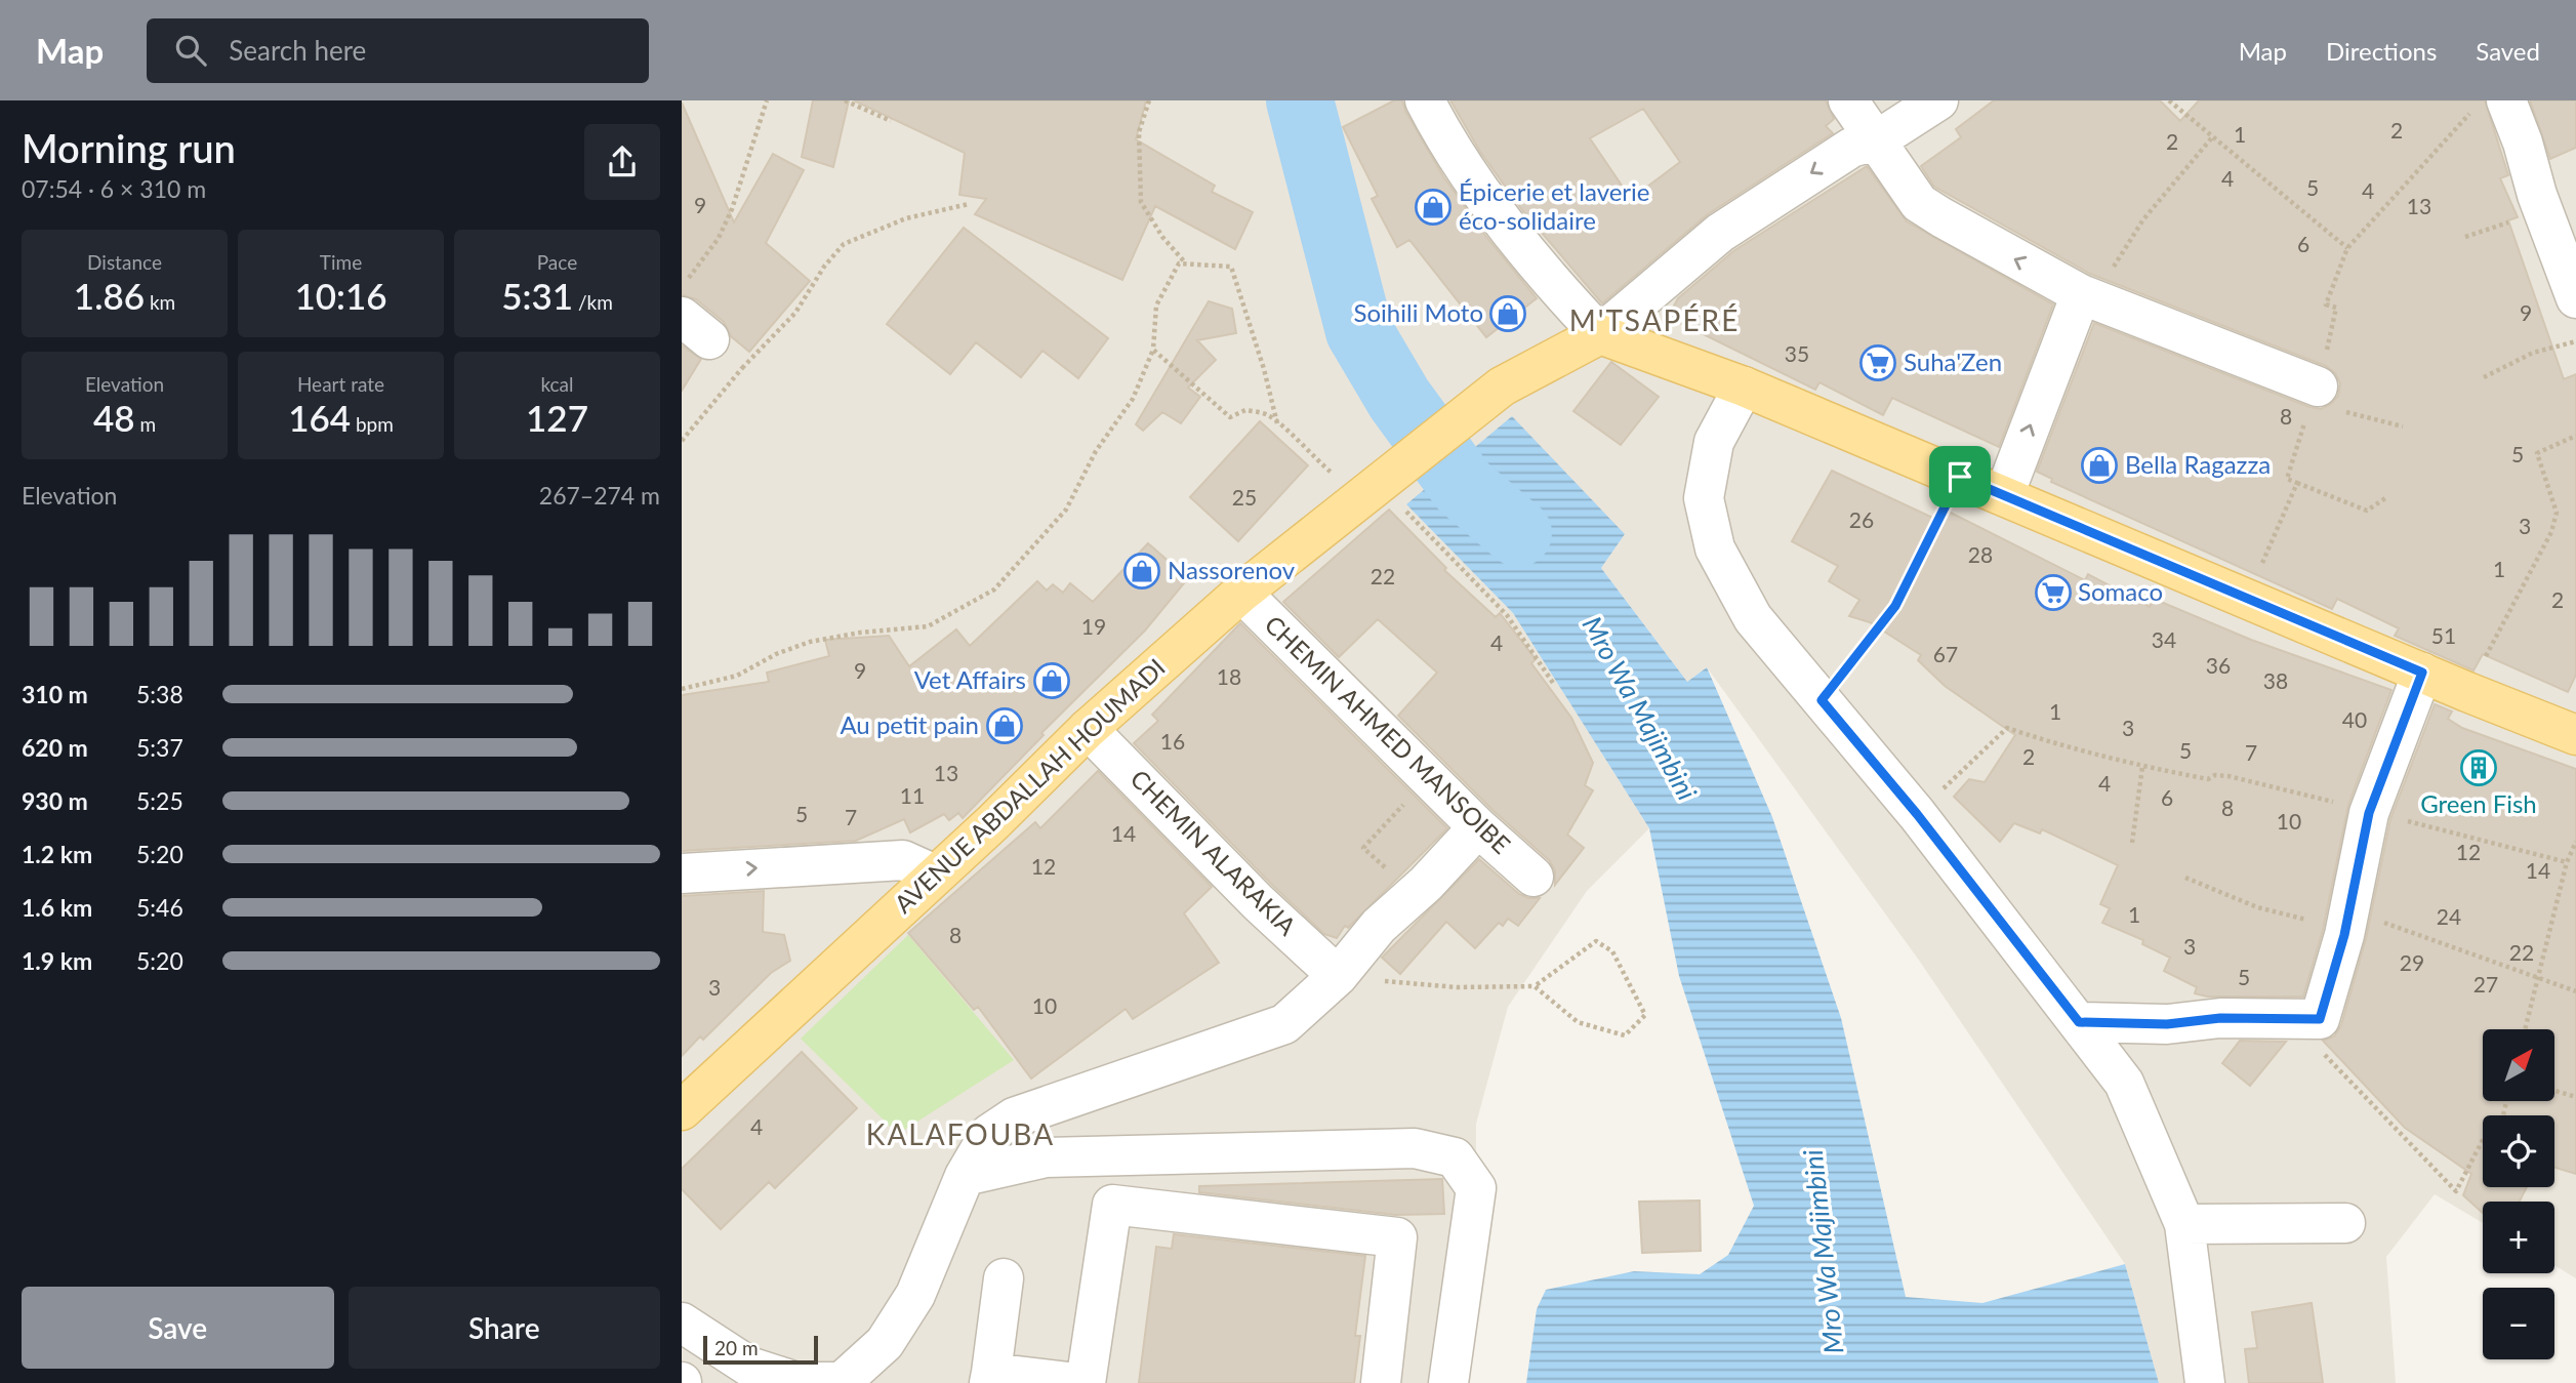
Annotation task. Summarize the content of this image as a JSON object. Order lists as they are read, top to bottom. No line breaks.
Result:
{"streets":{"main road":["AVENUE ABDALLAH HOUMADI"],"street":["CHEMIN AHMED MANSOIBE","CHEMIN ALARAKIA"]},"crossings":[["CHEMIN AHMED MANSOIBE","AVENUE ABDALLAH HOUMADI"],["AVENUE ABDALLAH HOUMADI","CHEMIN ALARAKIA"]],"districts":["M'TSAPÉRÉ","KALAFOUBA"],"water":["Mro Wa Majimbini"],"places":{"shop":["Épicerie et laverie éco-solidaire","Soihili Moto","Bella Ragazza","Nassorenov","Vet Affairs","Au petit pain"],"supermarket":["Suha'Zen","Somaco"],"building":["Green Fish"]},"house_numbers":["2","1","2","4","5","4","9","13","6","9","35","8","5","25","26","3","28","1","22","2","19","51","34","4","67","36","9","18","38","1","40","3","16","5","7","2","13","4","11","6","8","5","7","10","14","12","12","14","1","24","8","3","22","29","5","27","3","10","4"],"scale_bar":"20 m","north":"top right","page":{"header":"Map","search":"Search here","nav":["Map","Directions","Saved"],"heading":["Morning run","07:54 · 6 × 310 m"],"stats":[["Distance","1.86 km"],["Time","10:16"],["Pace","5:31 /km"],["Elevation","48 m"],["Heart rate","164 bpm"],["kcal","127"]],"chart":["Elevation","267–274 m"],"list":[{"name":"310 m","note":"5:38"},{"name":"620 m","note":"5:37"},{"name":"930 m","note":"5:25"},{"name":"1.2 km","note":"5:20"},{"name":"1.6 km","note":"5:46"},{"name":"1.9 km","note":"5:20"}],"map_buttons":["+","−"],"buttons":["Save","Share"],"scale":"20 m"}}
